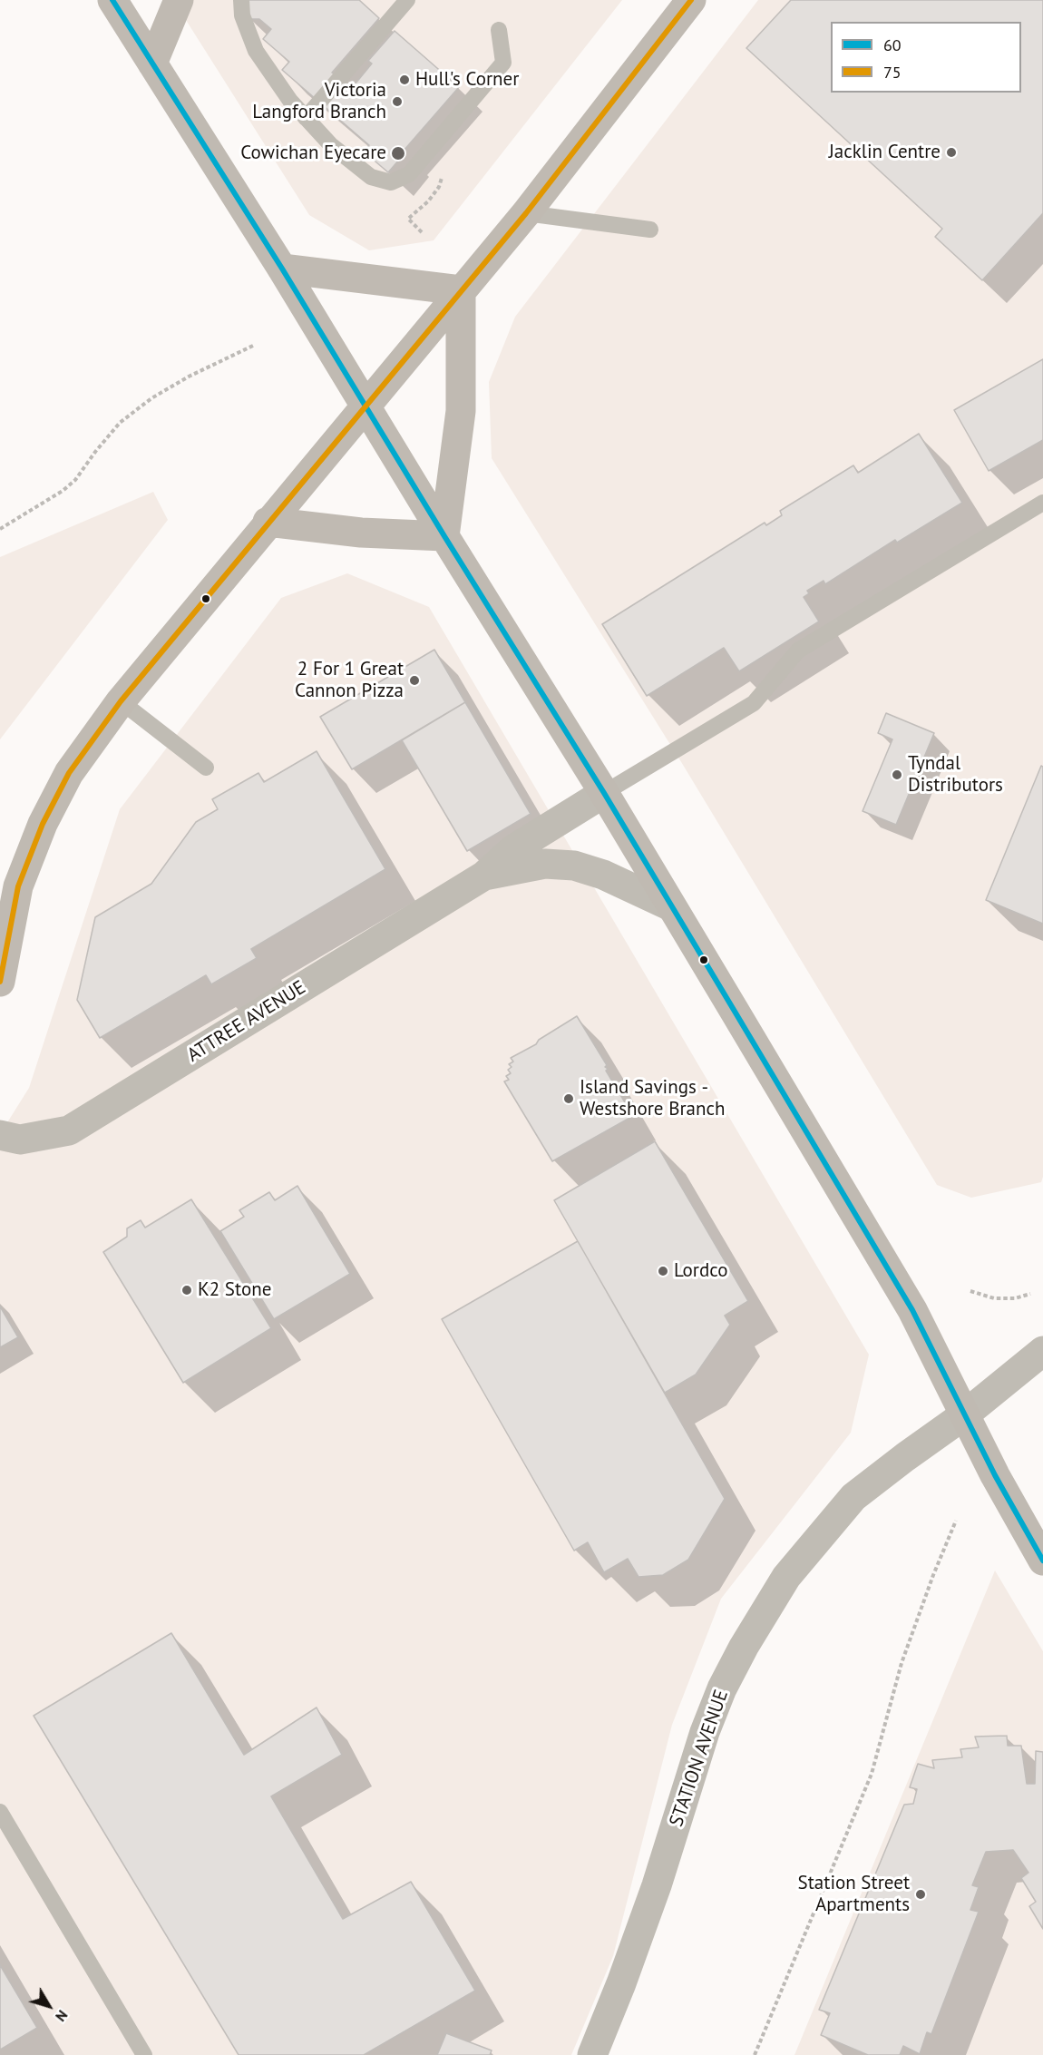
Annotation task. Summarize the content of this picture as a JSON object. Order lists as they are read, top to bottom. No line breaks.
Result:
{"streets":{"street":["ATTREE AVENUE","STATION AVENUE"]},"places":["Hull's Corner","Victoria Langford Branch","Jacklin Centre","Cowichan Eyecare","2 For 1 Great Cannon Pizza","Tyndal Distributors","Island Savings - Westshore Branch","Lordco","K2 Stone","Station Street Apartments"],"lines":["transit line 60","transit line 75"],"legend":["60","75"],"north":"bottom right"}
